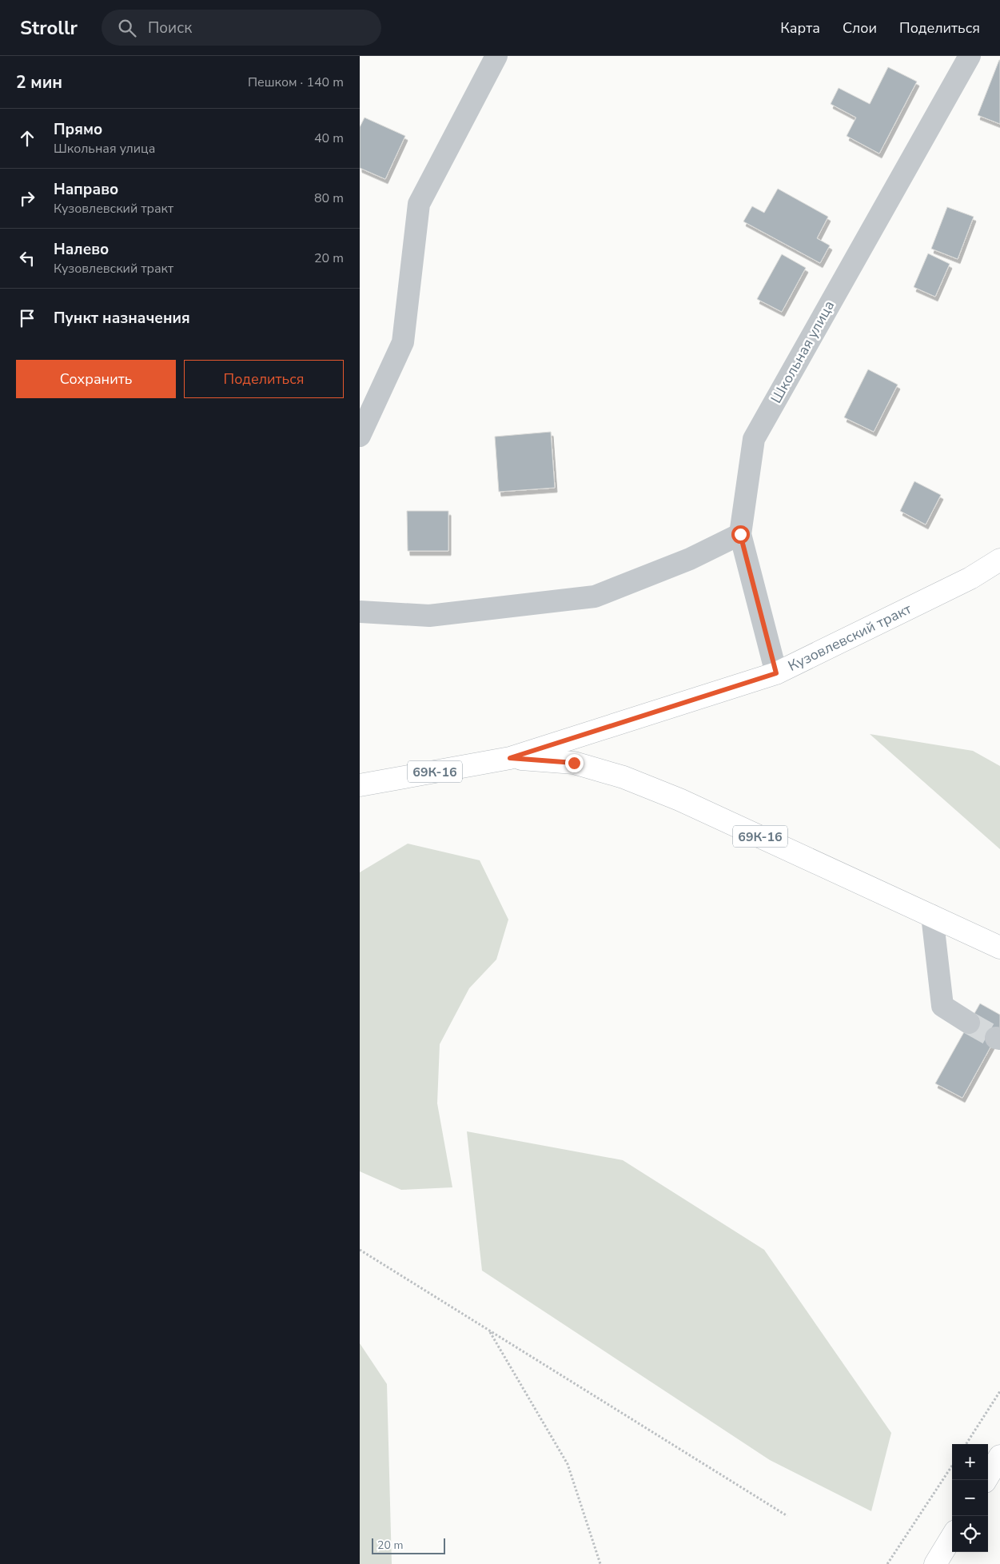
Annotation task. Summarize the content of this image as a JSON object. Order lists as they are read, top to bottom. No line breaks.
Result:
{"streets":{"main road":["Кузовлевский тракт","69К-16"],"street":["Школьная улица"]},"crossings":[["Школьная улица","Кузовлевский тракт"]],"scale_bar":"20 m","page":{"header":"Strollr","search":"Поиск","nav":["Карта","Слои","Поделиться"],"heading":["2 мин","Пешком · 140 m"],"list":[["Прямо","Школьная улица","40 m"],["Направо","Кузовлевский тракт","80 m"],["Налево","Кузовлевский тракт","20 m"],"Пункт назначения"],"buttons":["Сохранить","Поделиться"],"map_buttons":["+","−"],"scale":"20 m"}}
